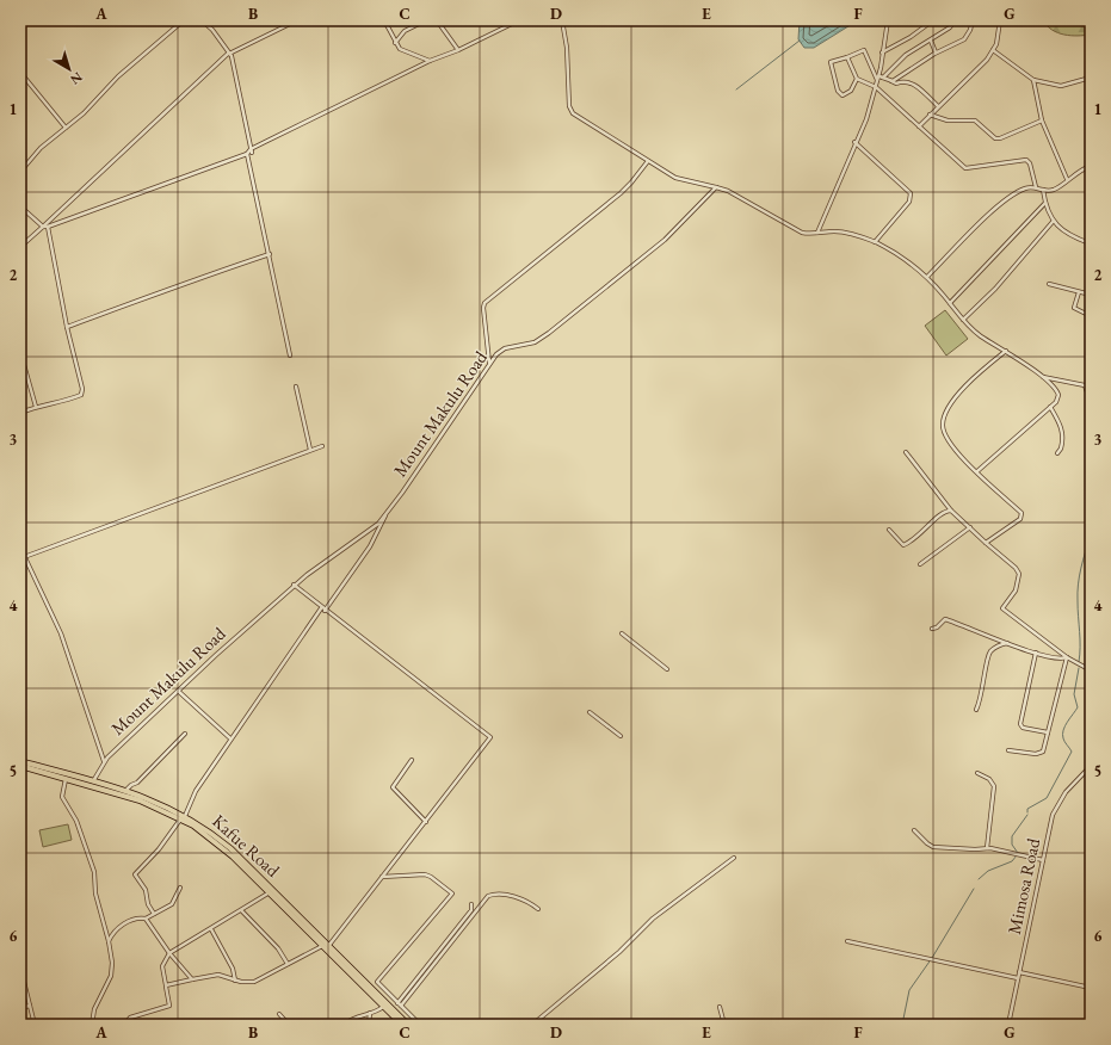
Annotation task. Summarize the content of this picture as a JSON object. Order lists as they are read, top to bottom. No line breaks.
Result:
{"streets":{"highway":["Kafue Road"],"street":["Mount Makulu Road","Mimosa Road"]},"crossings":[["Mount Makulu Road","Kafue Road"]],"north":"bottom right","grid":{"columns":["A","B","C","D","E","F","G"],"rows":["1","2","3","4","5","6"]}}
